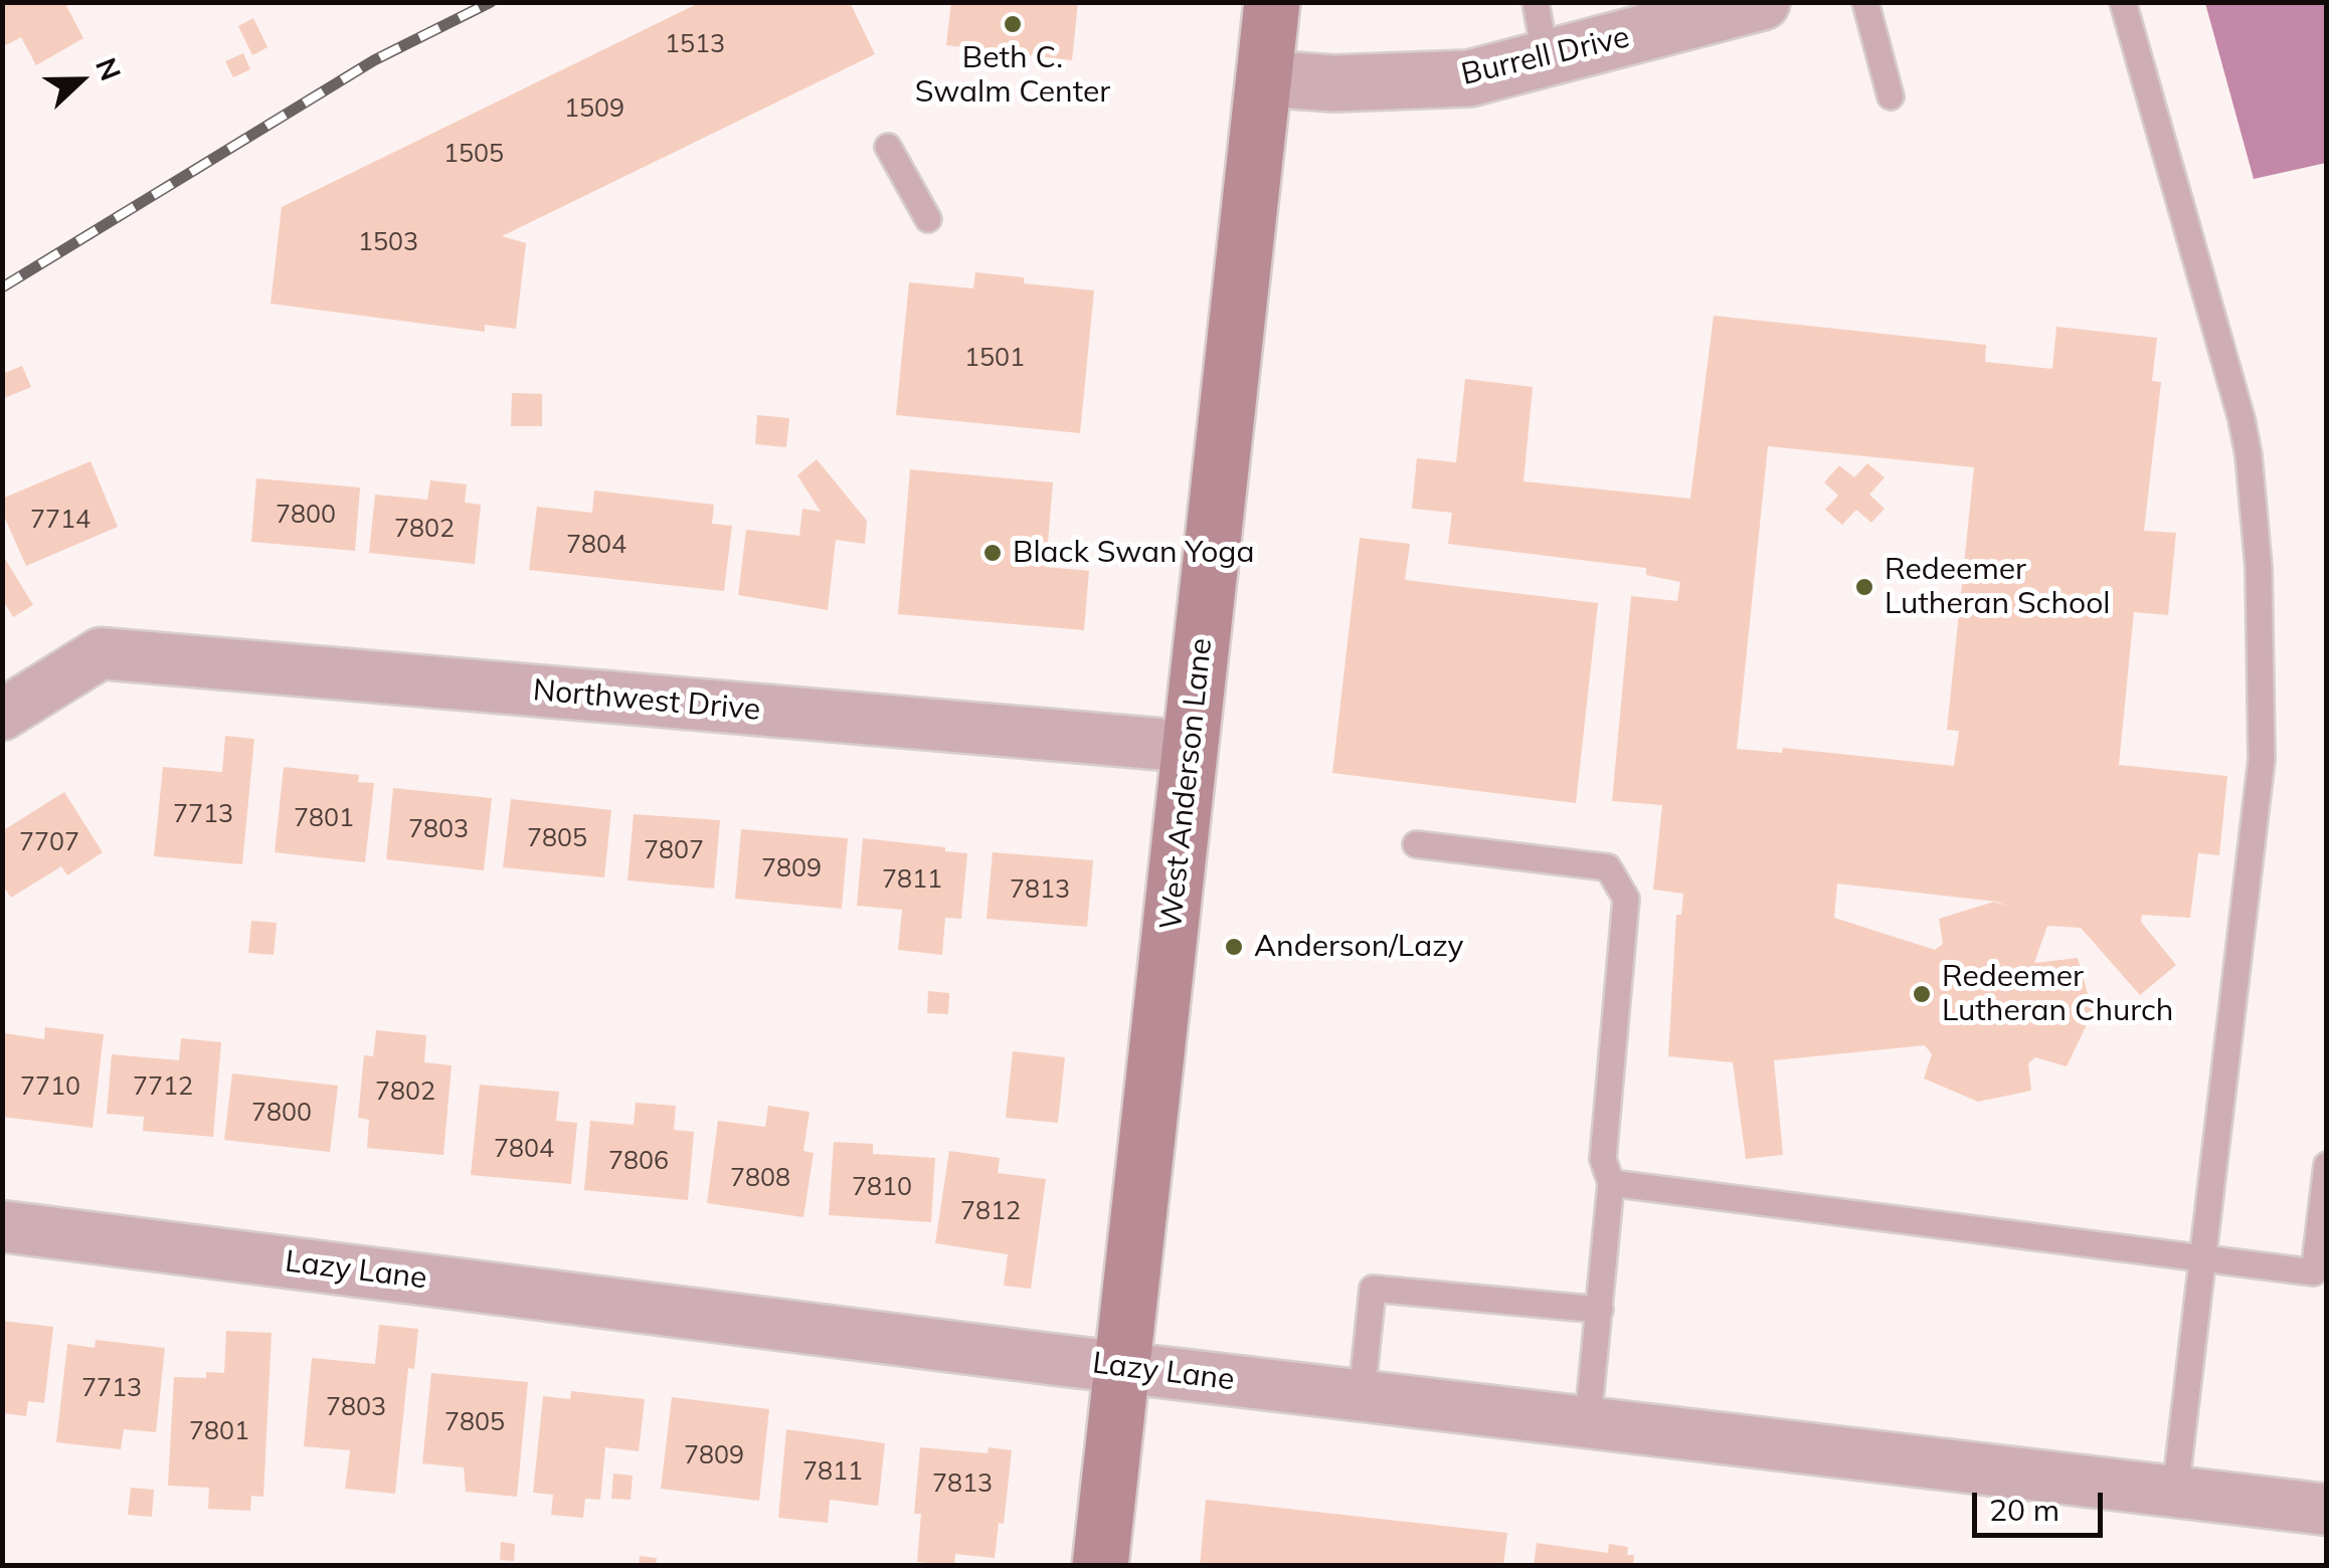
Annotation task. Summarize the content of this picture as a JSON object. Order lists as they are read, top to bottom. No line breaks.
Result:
{"streets":{"main road":["West Anderson Lane"],"street":["Burrell Drive","Northwest Drive","Lazy Lane"]},"crossings":[["Burrell Drive","West Anderson Lane"],["Northwest Drive","West Anderson Lane"],["West Anderson Lane","Lazy Lane"]],"places":["Beth C. Swalm Center","Black Swan Yoga","Redeemer Lutheran School","Anderson/Lazy","Redeemer Lutheran Church"],"house_numbers":["1513","1509","1505","1503","1501","7800","7714","7802","7804","7713","7801","7803","7805","7707","7807","7809","7811","7813","7710","7712","7802","7800","7804","7806","7808","7810","7812","7713","7803","7805","7801","7809","7811","7813"],"scale_bar":"20 m","north":"right"}
